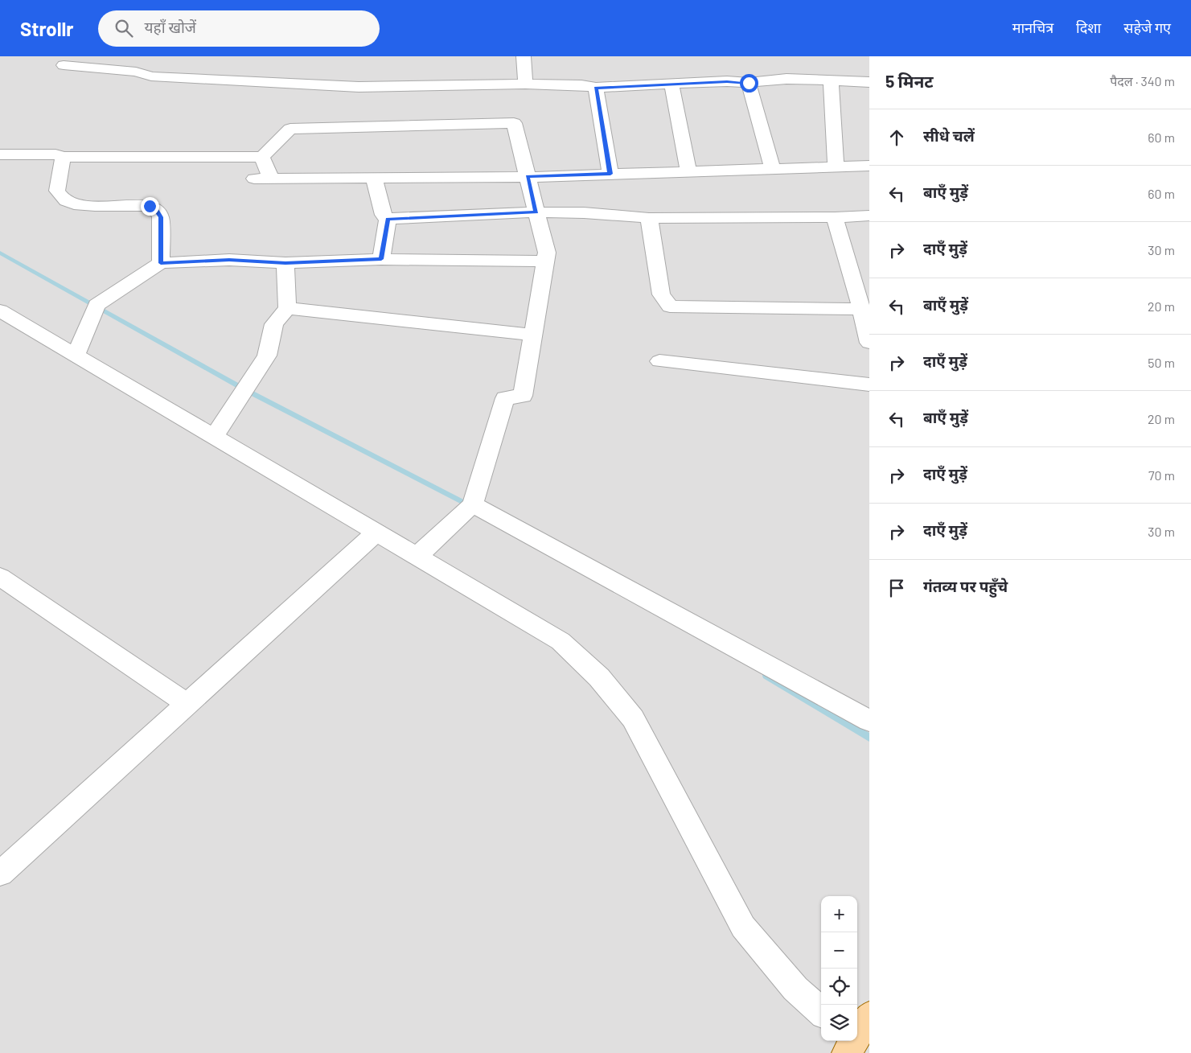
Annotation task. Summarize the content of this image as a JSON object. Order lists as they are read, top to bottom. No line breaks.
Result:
{"page":{"header":"Strollr","search":"यहाँ खोजें","nav":["मानचित्र","दिशा","सहेजे गए"],"heading":["5 मिनट","पैदल · 340 m"],"list":[["सीधे चलें","60 m"],["बाएँ मुड़ें","60 m"],["दाएँ मुड़ें","30 m"],["बाएँ मुड़ें","20 m"],["दाएँ मुड़ें","50 m"],["बाएँ मुड़ें","20 m"],["दाएँ मुड़ें","70 m"],["दाएँ मुड़ें","30 m"],"गंतव्य पर पहुँचे"],"map_buttons":["+","−"]}}
